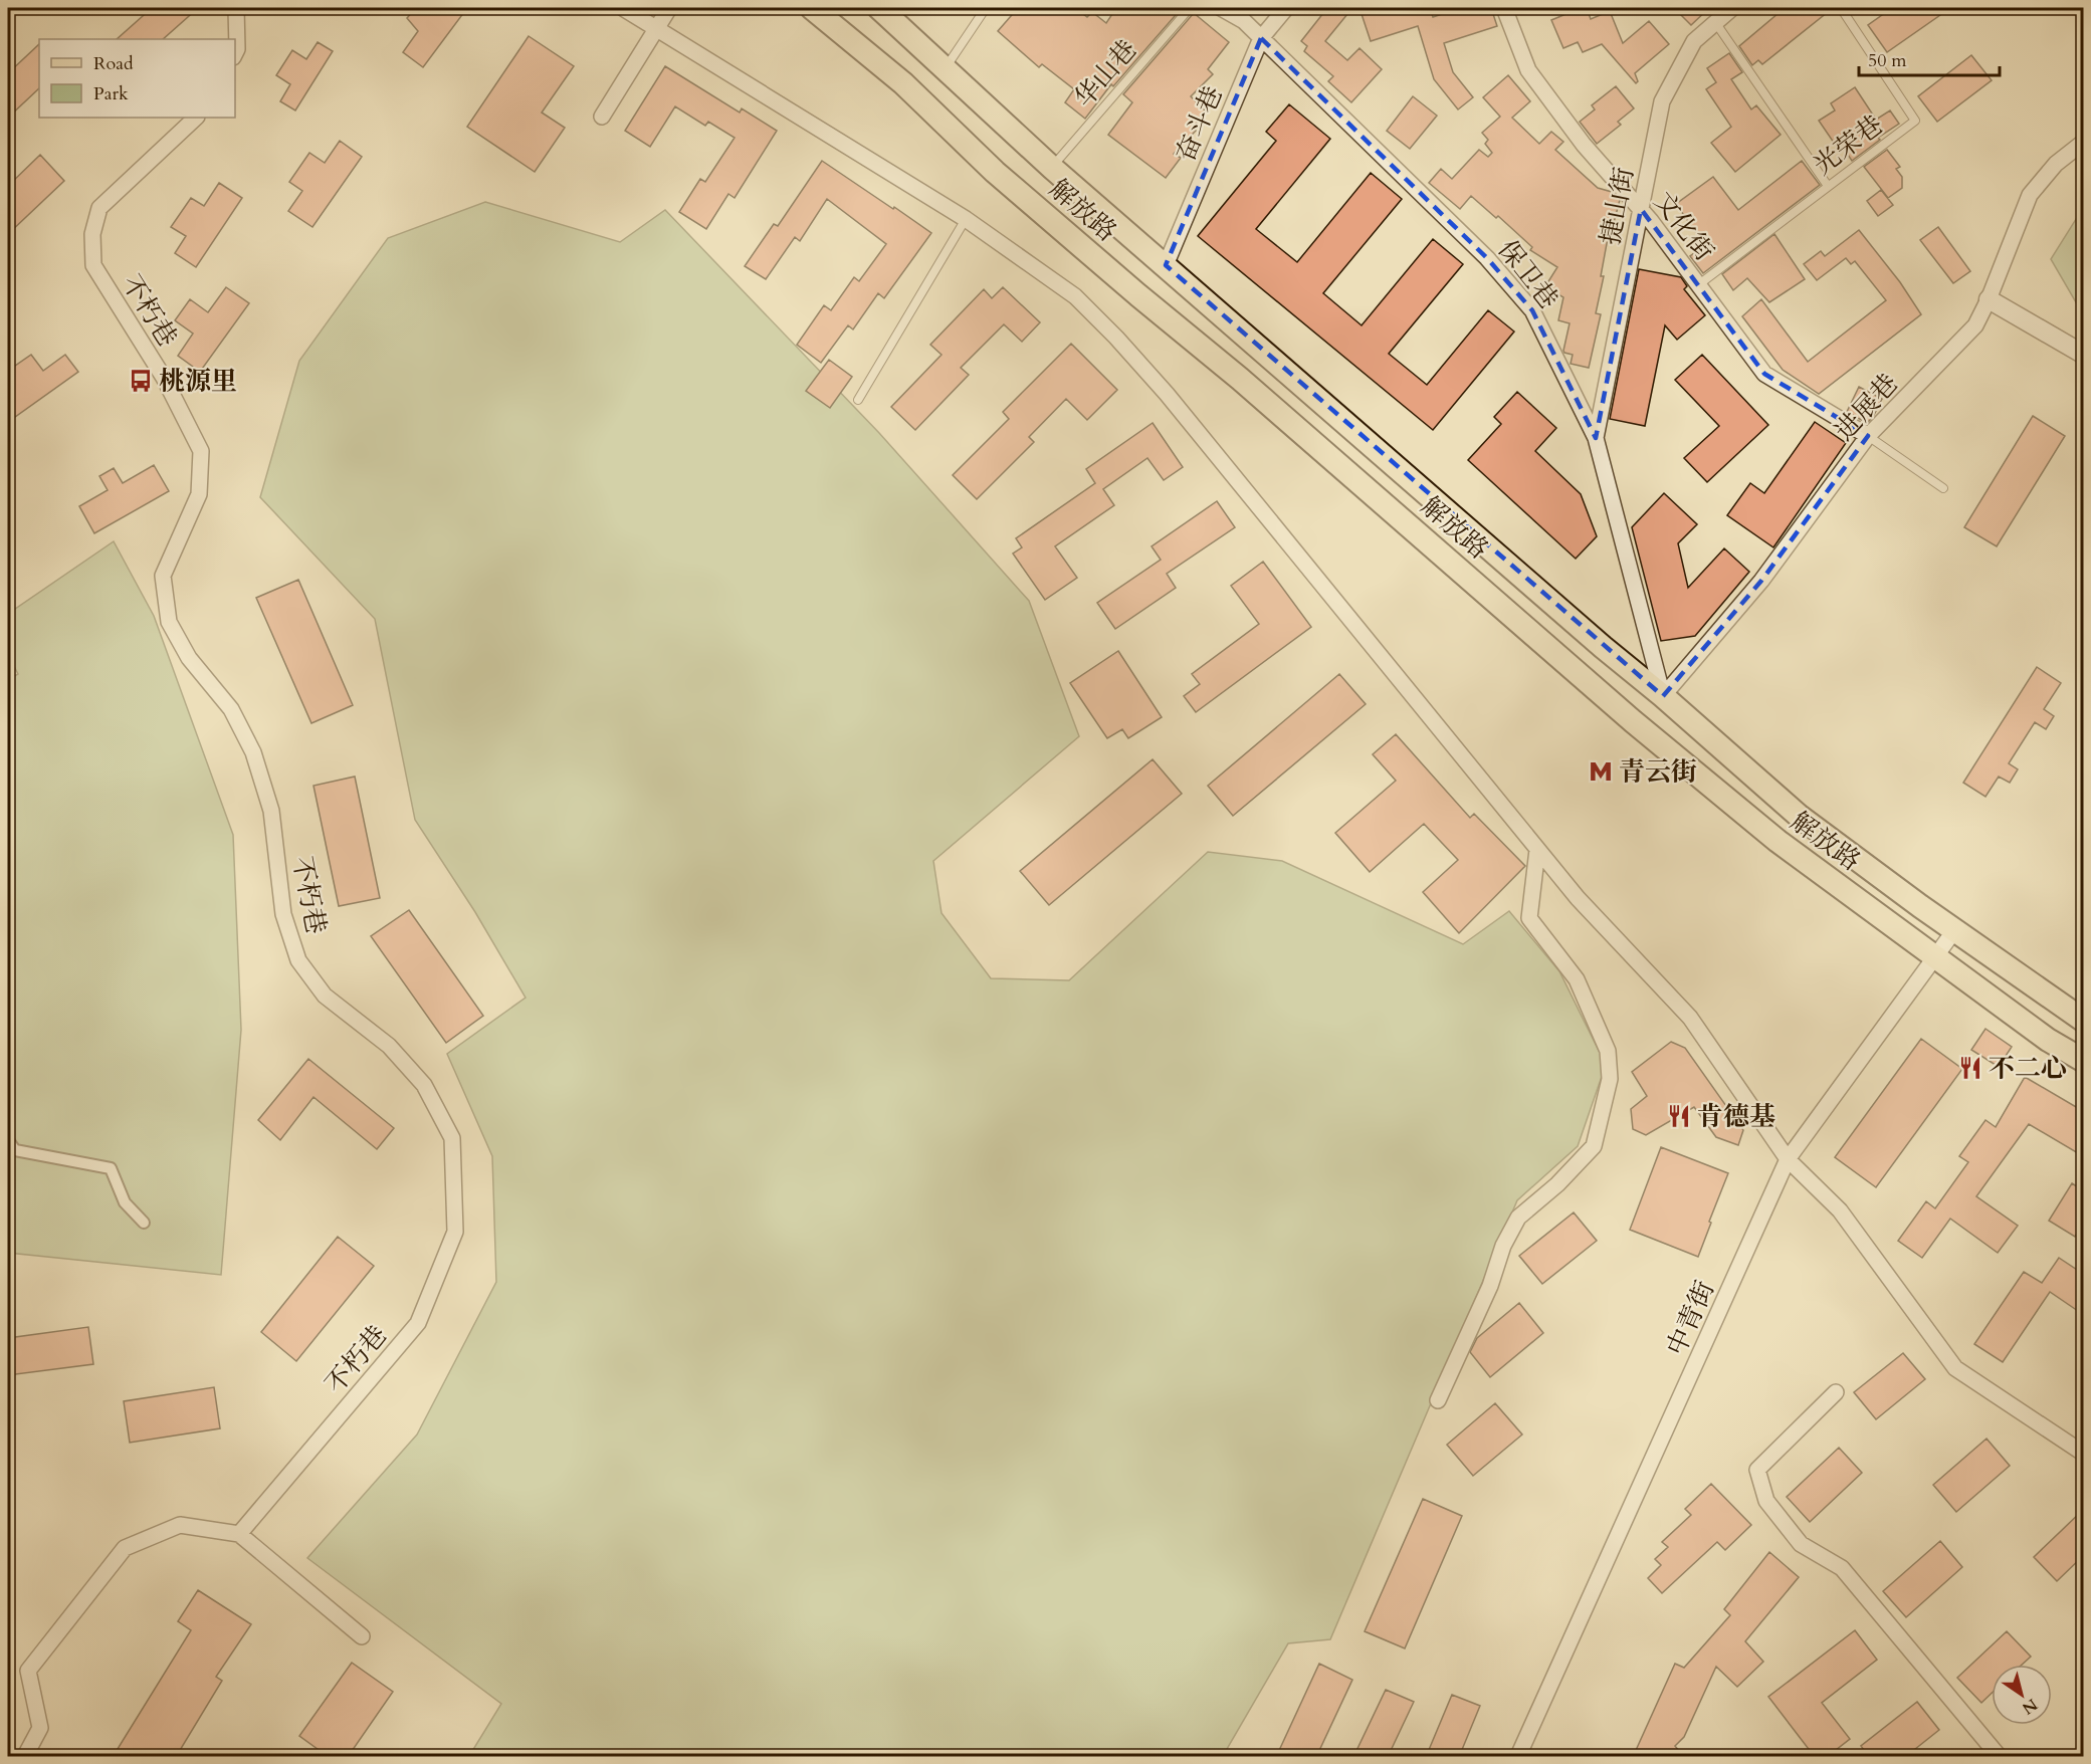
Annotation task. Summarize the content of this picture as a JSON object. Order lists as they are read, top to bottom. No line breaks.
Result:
{"streets":{"main road":["解放路"],"street":["奋斗巷","捷山街","文化街","保卫巷","不朽巷","进展巷","中青街"],"lane":["华山巷","光荣巷"]},"crossings":[["华山巷","解放路"],["奋斗巷","解放路"],["奋斗巷","保卫巷"],["光荣巷","文化街"],["捷山街","文化街"],["捷山街","保卫巷"],["解放路","保卫巷"],["解放路","进展巷"],["解放路","中青街"],["文化街","进展巷"],["保卫巷","进展巷"]],"places":{"bus stop":["桃源里"],"metro station":["青云街"],"restaurant":["不二心","肯德基"]},"legend":["Road","Park"],"scale_bar":"50 m","north":"bottom right"}
